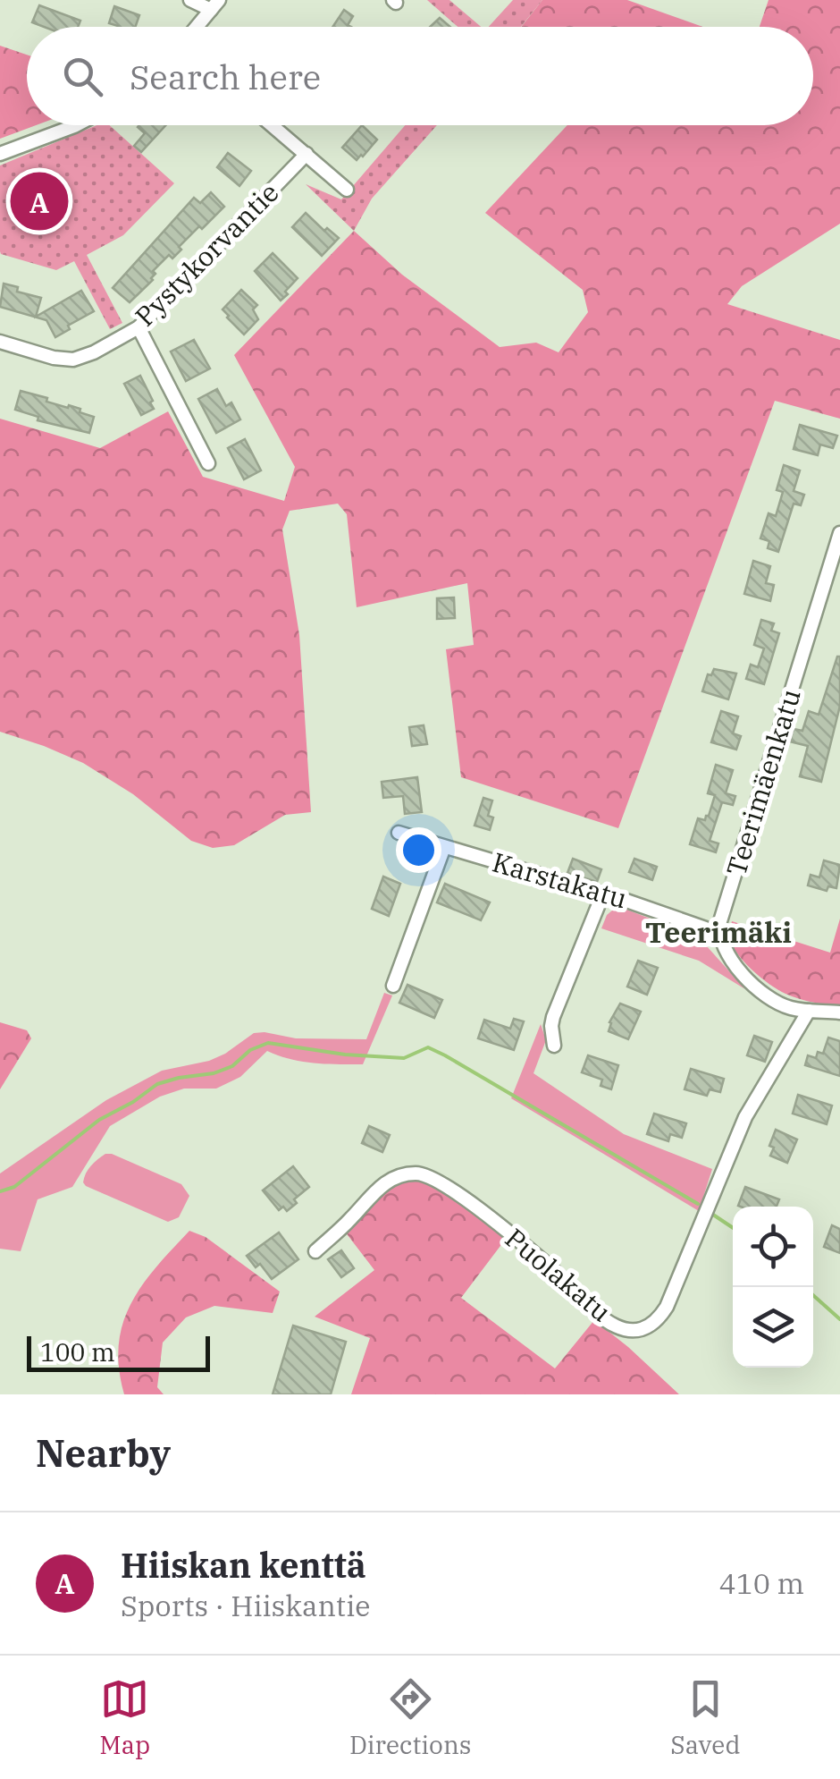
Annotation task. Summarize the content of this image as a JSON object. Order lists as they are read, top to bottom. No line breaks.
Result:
{"streets":{"street":["Pystykorvantie","Teerimäenkatu","Karstakatu","Puolakatu"]},"crossings":[["Teerimäenkatu","Karstakatu"]],"districts":["Teerimäki"],"scale_bar":"100 m","page":{"search":"Search here","pins":"A","scale":"100 m","heading":"Nearby","list":[{"mark":"A","name":"Hiiskan kenttä","note":"Sports · Hiiskantie","value":"410 m"}],"nav":["Map","Directions","Saved"]}}
